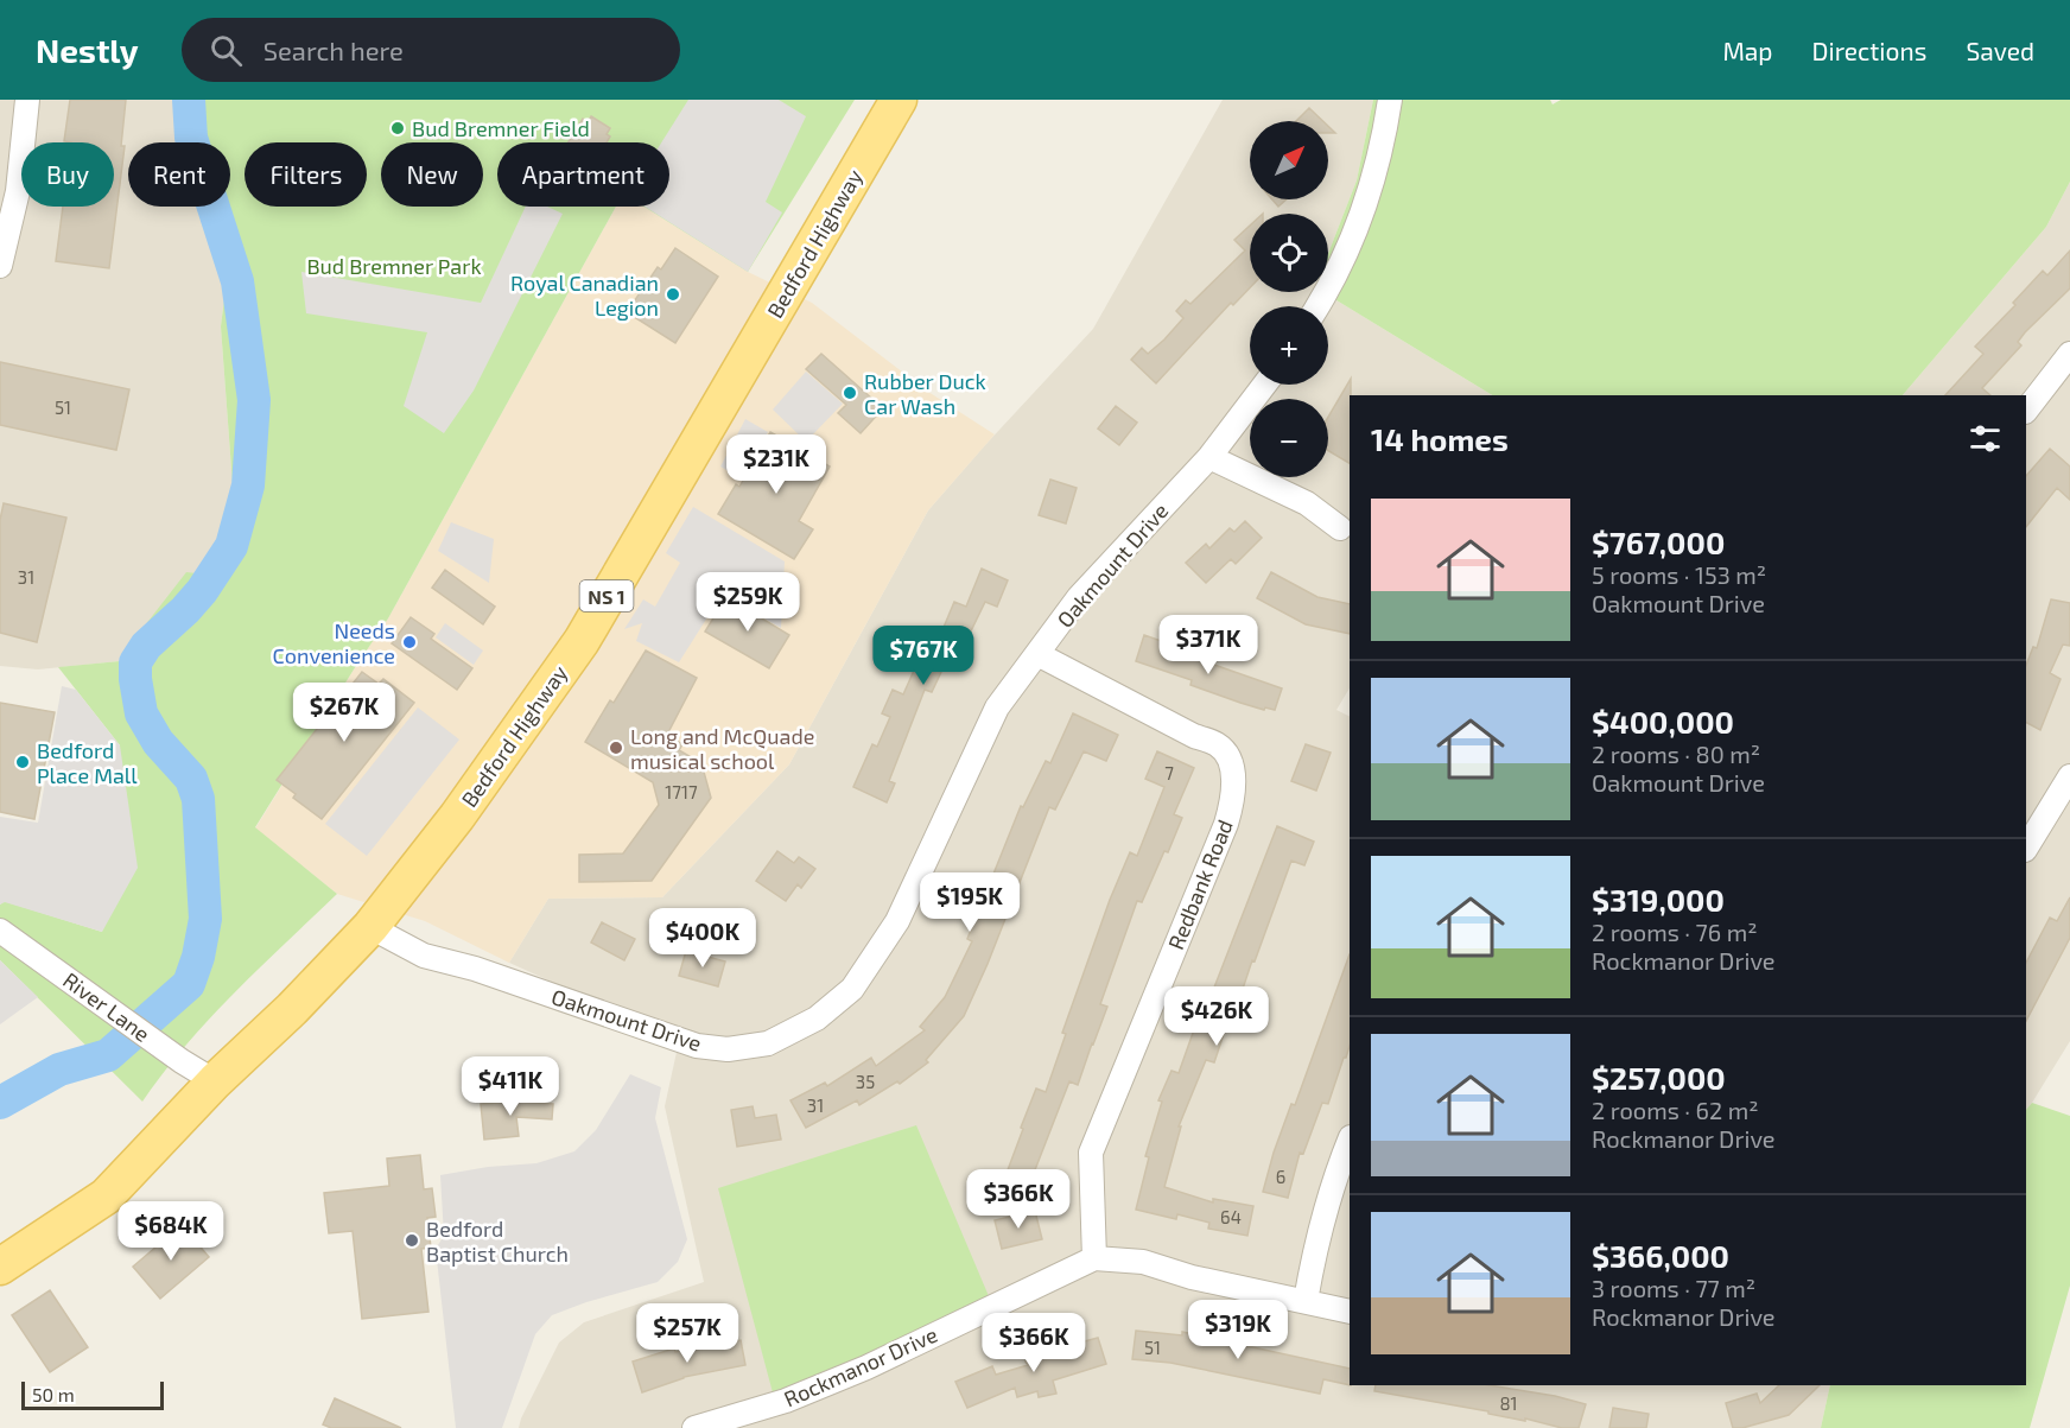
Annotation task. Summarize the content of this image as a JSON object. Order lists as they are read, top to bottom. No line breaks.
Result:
{"streets":{"main road":["Bedford Highway","NS 1"],"street":["Oakmount Drive","Redbank Road","River Lane","Rockmanor Drive"]},"crossings":[["Bedford Highway","Oakmount Drive"],["Bedford Highway","River Lane"],["Oakmount Drive","Redbank Road"],["Redbank Road","Rockmanor Drive"]],"parks":["Bud Bremner Park"],"places":["Bud Bremner Field","Royal Canadian Legion","Rubber Duck Car Wash","Needs Convenience","Long and McQuade musical school","Bedford Place Mall","Bedford Baptist Church"],"house_numbers":["51","31","7","1717","35","31","6","64","51","81"],"scale_bar":"50 m","north":"top right","page":{"header":"Nestly","search":"Search here","nav":["Map","Directions","Saved"],"map_buttons":["+","−"],"chip":["Buy","Rent","Filters","New","Apartment"],"heading":"14 homes","price":["$231K","$259K","$371K","$767K","$267K","$195K","$400K","$426K","$411K","$366K","$684K","$319K","$257K","$366K"],"list":[{"name":"$767,000","note":"5 rooms · 153 m² · Oakmount Drive"},{"name":"$400,000","note":"2 rooms · 80 m² · Oakmount Drive"},{"name":"$319,000","note":"2 rooms · 76 m² · Rockmanor Drive"},{"name":"$257,000","note":"2 rooms · 62 m² · Rockmanor Drive"},{"name":"$366,000","note":"3 rooms · 77 m² · Rockmanor Drive"}],"scale":"50 m"}}
